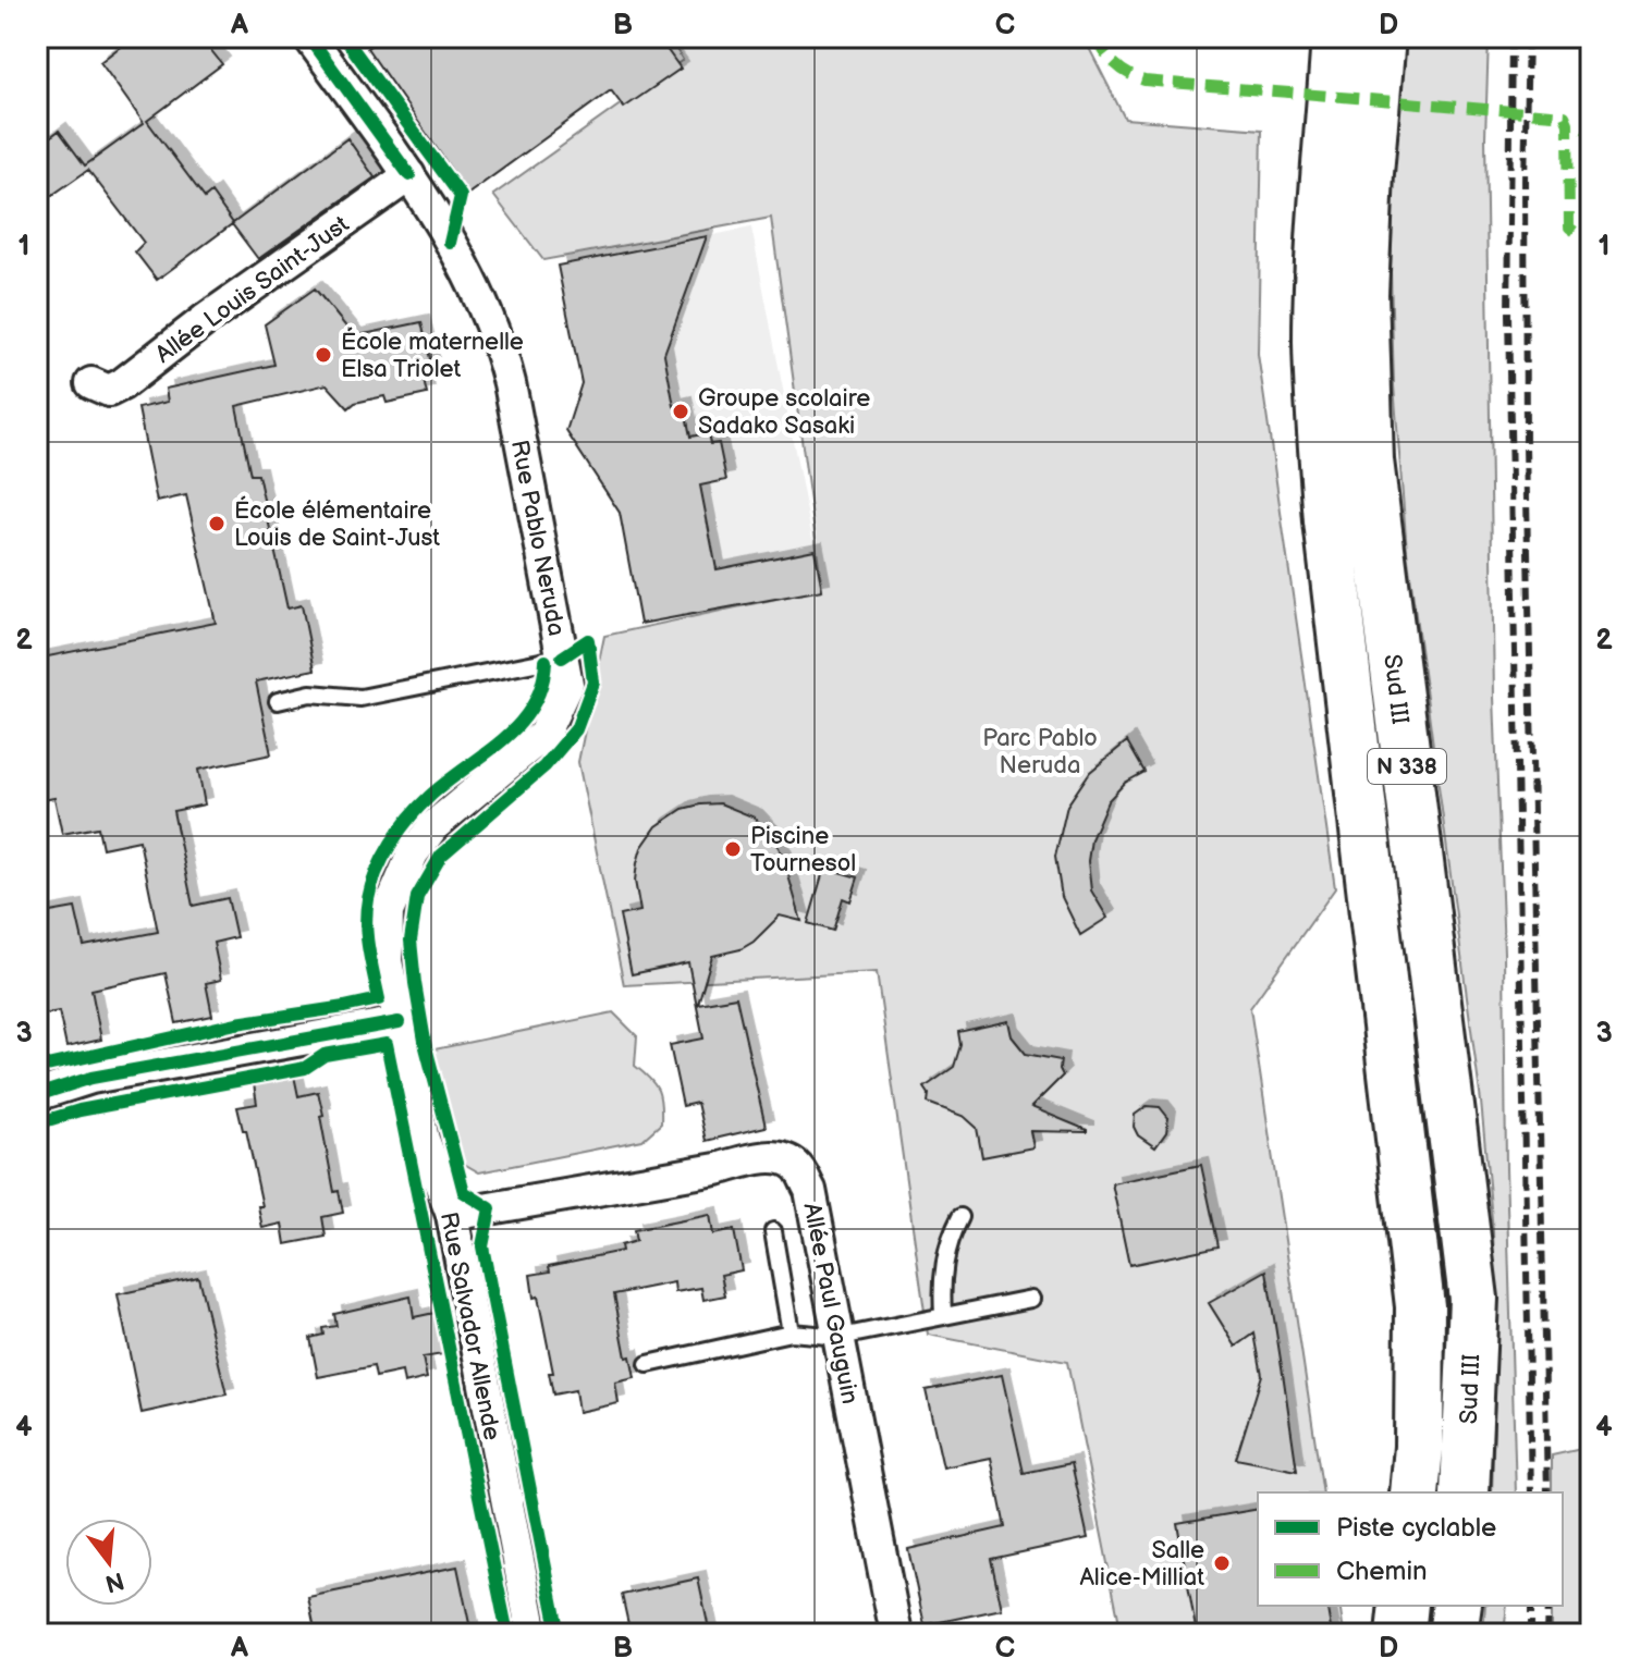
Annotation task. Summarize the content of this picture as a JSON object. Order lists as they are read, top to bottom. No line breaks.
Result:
{"streets":{"highway":["Sud III","N 338"],"street":["Allée Louis Saint-Just","Rue Pablo Neruda","Allée Paul Gauguin","Rue Salvador Allende"]},"crossings":[["Allée Louis Saint-Just","Rue Pablo Neruda"],["Rue Pablo Neruda","Rue Salvador Allende"],["Allée Paul Gauguin","Rue Salvador Allende"]],"parks":["Parc Pablo Neruda"],"places":["École maternelle Elsa Triolet","Groupe scolaire Sadako Sasaki","École élémentaire Louis de Saint-Just","Piscine Tournesol","Salle Alice-Milliat"],"legend":["Piste cyclable","Chemin"],"north":"bottom","grid":{"columns":["A","B","C","D"],"rows":["1","2","3","4"]}}
